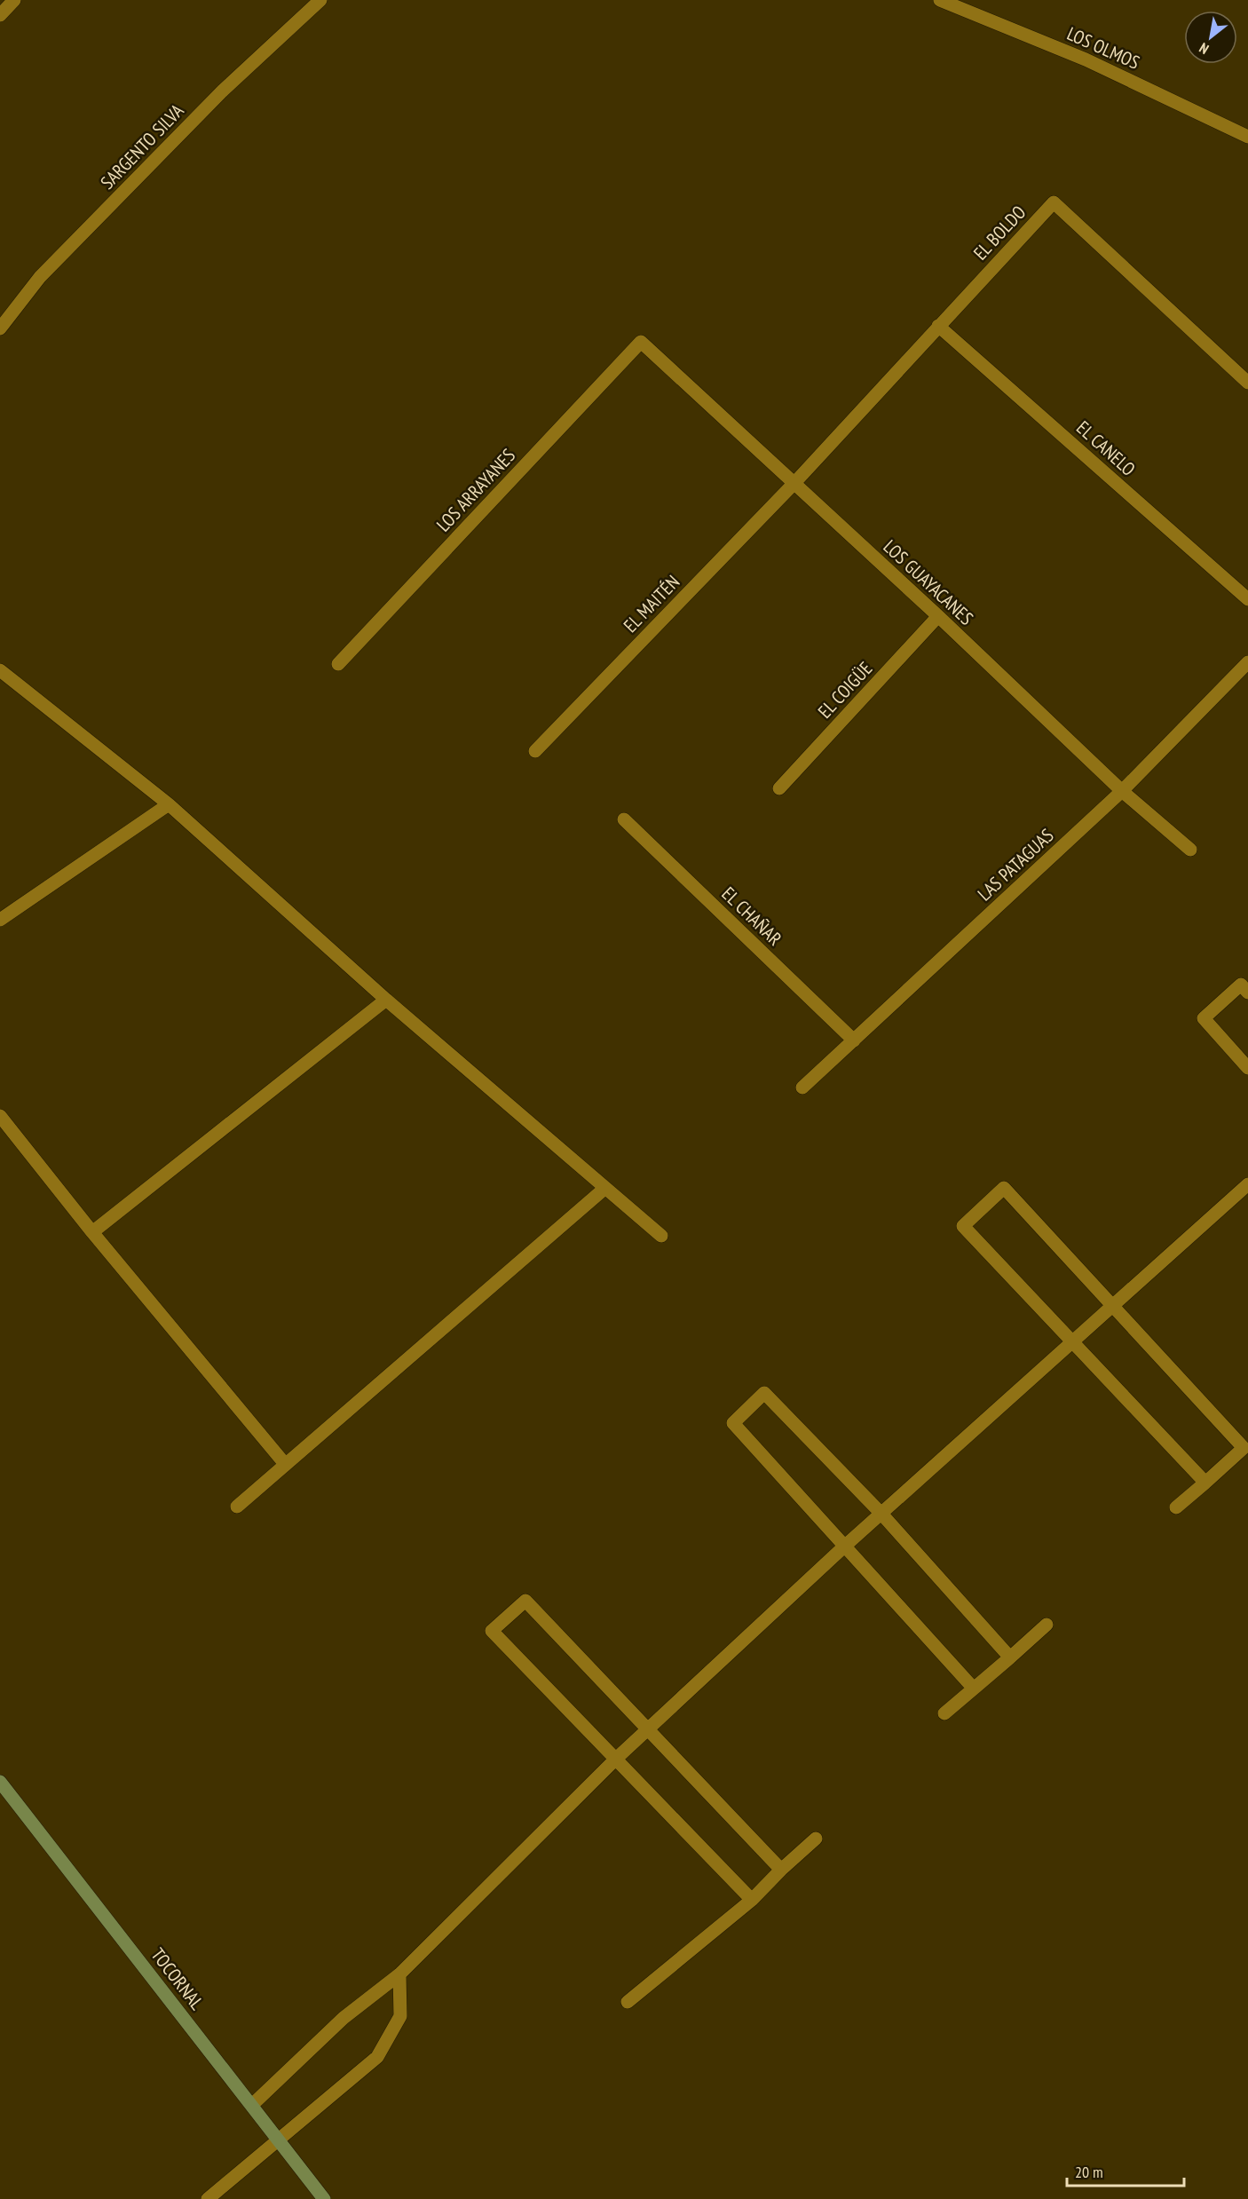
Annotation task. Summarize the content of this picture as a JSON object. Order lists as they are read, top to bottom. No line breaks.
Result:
{"streets":{"main road":["TOCORNAL"],"street":["LOS OLMOS","SARGENTO SILVA","EL BOLDO","EL CANELO","LOS ARRAYANES","LOS GUAYACANES","EL MAITÉN","EL COIGÜE","LAS PATAGUAS","EL CHAÑAR"]},"crossings":[["EL BOLDO","EL CANELO"],["EL BOLDO","LOS GUAYACANES"],["EL BOLDO","EL MAITÉN"],["LOS ARRAYANES","LOS GUAYACANES"],["LOS GUAYACANES","EL MAITÉN"],["LOS GUAYACANES","EL COIGÜE"],["LOS GUAYACANES","LAS PATAGUAS"],["LAS PATAGUAS","EL CHAÑAR"]],"scale_bar":"20 m","north":"bottom left"}
